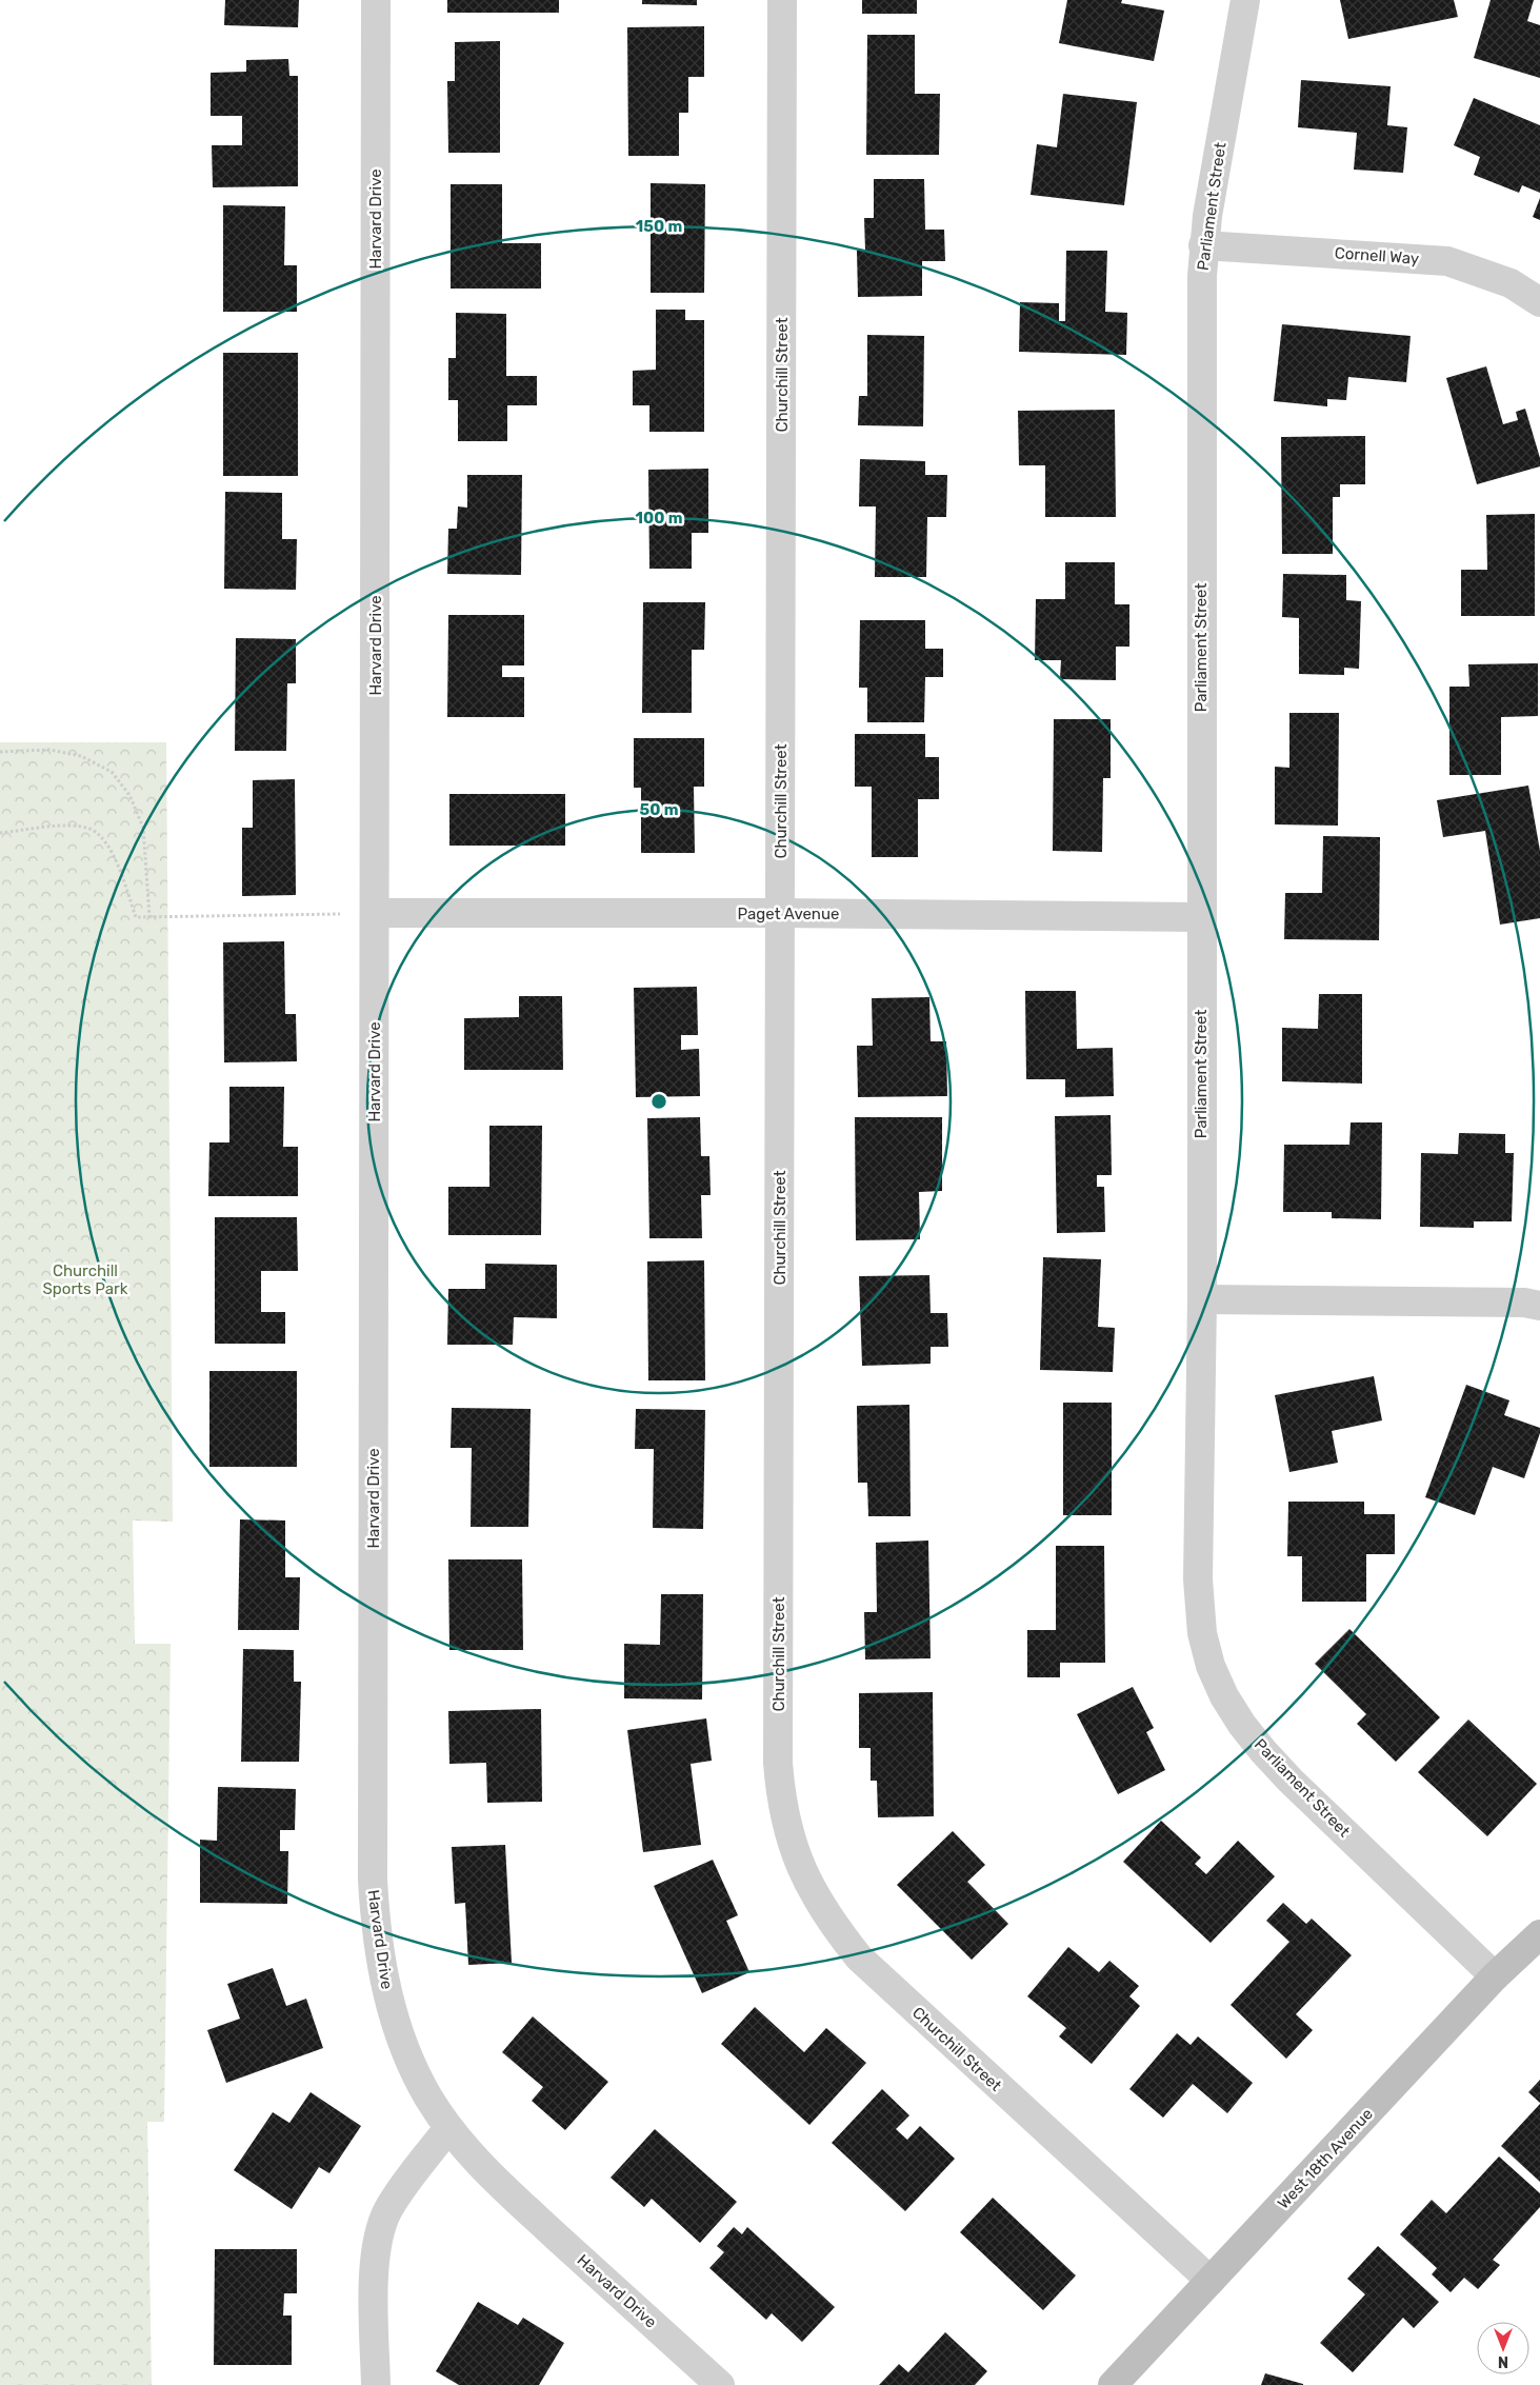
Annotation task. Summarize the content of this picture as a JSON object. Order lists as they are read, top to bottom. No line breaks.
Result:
{"streets":{"street":["Parliament Street","Harvard Drive","Cornell Way","Churchill Street","Paget Avenue","West 18th Avenue"]},"crossings":[["Parliament Street","Cornell Way"],["Parliament Street","Paget Avenue"],["Parliament Street","West 18th Avenue"],["Harvard Drive","Paget Avenue"],["Churchill Street","Paget Avenue"],["Churchill Street","West 18th Avenue"]],"parks":["Churchill Sports Park"],"north":"bottom","rings":["150 m","100 m","50 m"]}
